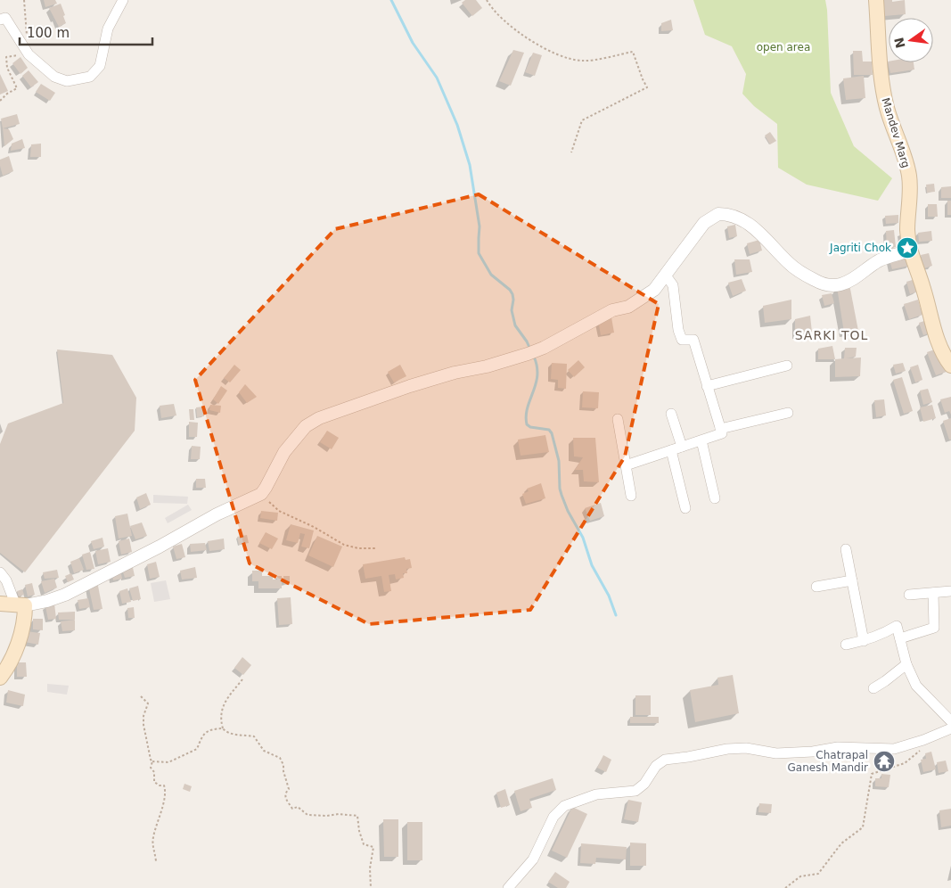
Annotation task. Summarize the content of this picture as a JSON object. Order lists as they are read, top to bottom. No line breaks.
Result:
{"streets":{"main road":["Mandev Marg"]},"districts":["SARKI TOL"],"parks":["open area"],"places":{"place":["Jagriti Chok"],"temple":["Chatrapal Ganesh Mandir"]},"scale_bar":"100 m","north":"left"}
